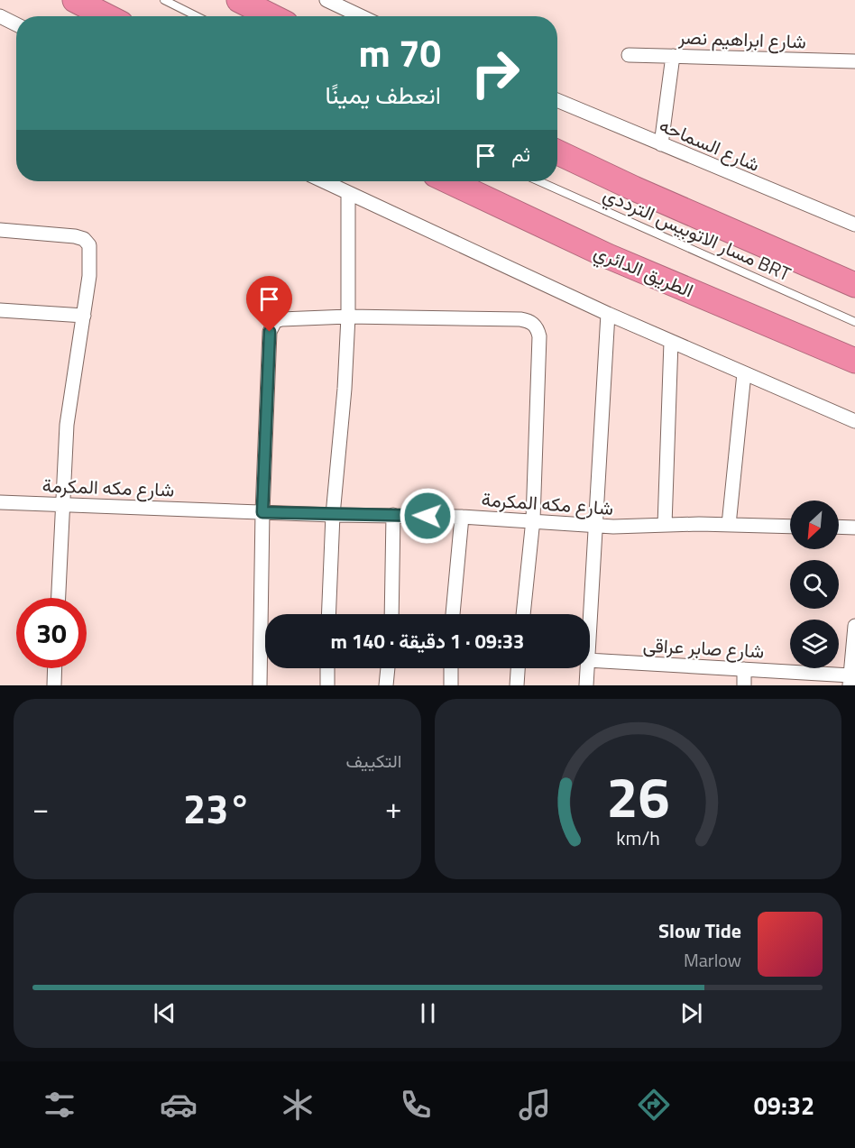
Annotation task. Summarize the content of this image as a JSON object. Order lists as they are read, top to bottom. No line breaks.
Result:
{"streets":{"highway":["الطريق الدائري"],"street":["شارع ابراهيم نصر","شارع السماحه","شارع مكه المكرمة","شارع صابر عراقى"],"lane":["مسار الاتوبيس الترددي BRT"]},"north":"bottom left","page":{"turn":["70 m","انعطف يمينًا"],"then":"ثم","limit":"30","trip":"09:33 · 1 دقيقة · 140 m","tile":"التكييف","heat":["−","23°","+"],"song":["Slow Tide","Marlow"],"tabs":"09:32","gauge":["26","km/h"]}}
